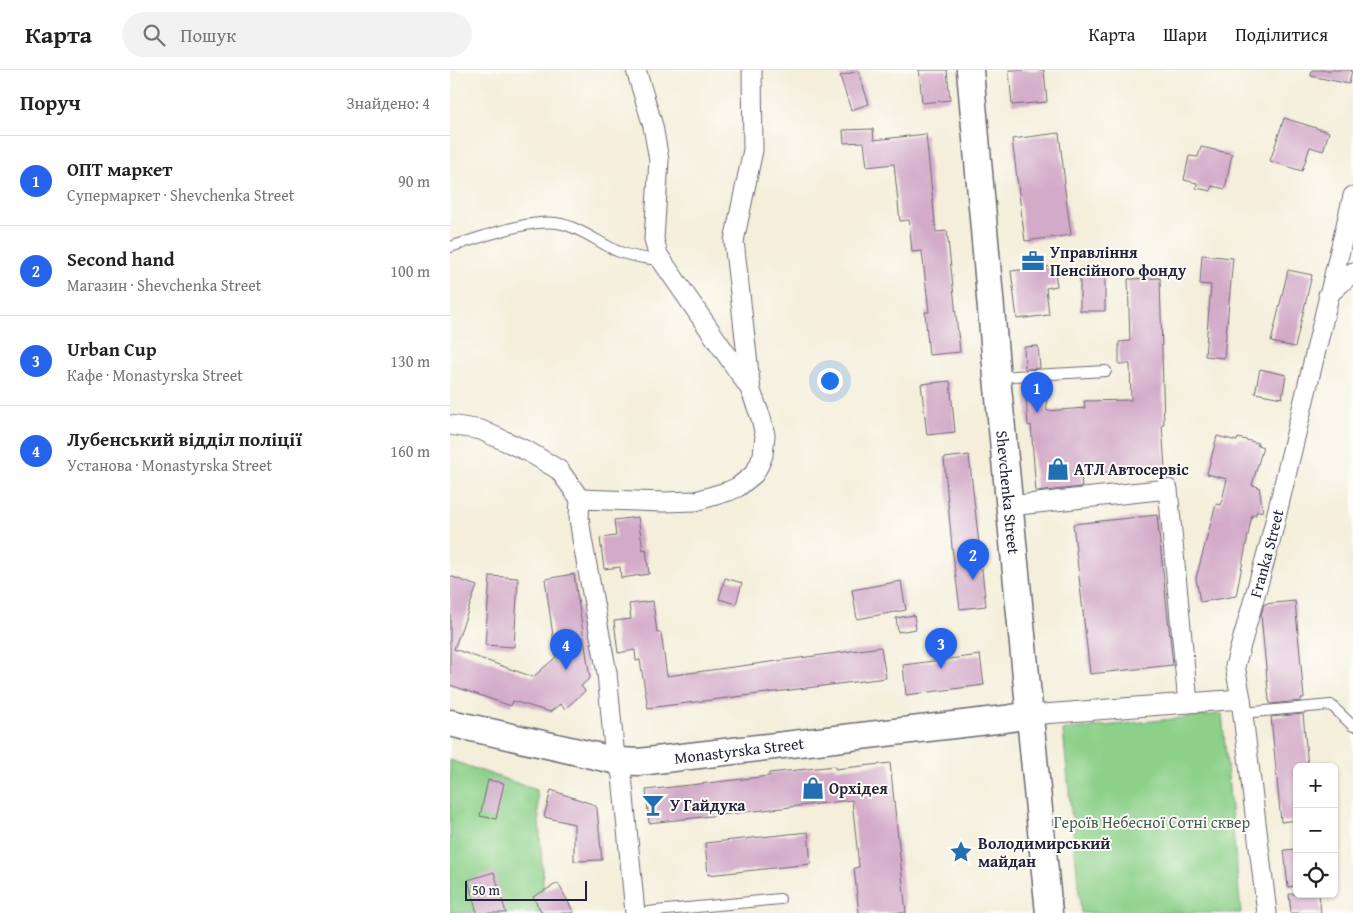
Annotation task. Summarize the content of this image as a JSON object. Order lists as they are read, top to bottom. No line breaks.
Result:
{"streets":{"main road":["Shevchenka Street","Monastyrska Street"],"street":["Franka Street"]},"crossings":[["Shevchenka Street","Monastyrska Street"]],"parks":["Героїв Небесної Сотні сквер"],"places":{"office":["Управління Пенсійного фонду"],"shop":["АТЛ Автосервіс","Орхідея"],"bar":["У Гайдука"],"place":["Володимирський майдан"]},"scale_bar":"50 m","page":{"header":"Карта","search":"Пошук","nav":["Карта","Шари","Поділитися"],"heading":["Поруч","Знайдено: 4"],"list":[{"mark":"1","name":"ОПТ маркет","note":"Супермаркет · Shevchenka Street","value":"90 m"},{"mark":"2","name":"Second hand","note":"Магазин · Shevchenka Street","value":"100 m"},{"mark":"3","name":"Urban Cup","note":"Кафе · Monastyrska Street","value":"130 m"},{"mark":"4","name":"Лубенський відділ поліції","note":"Установа · Monastyrska Street","value":"160 m"}],"pins":["1","2","3","4"],"map_buttons":["+","−"],"scale":"50 m"}}
